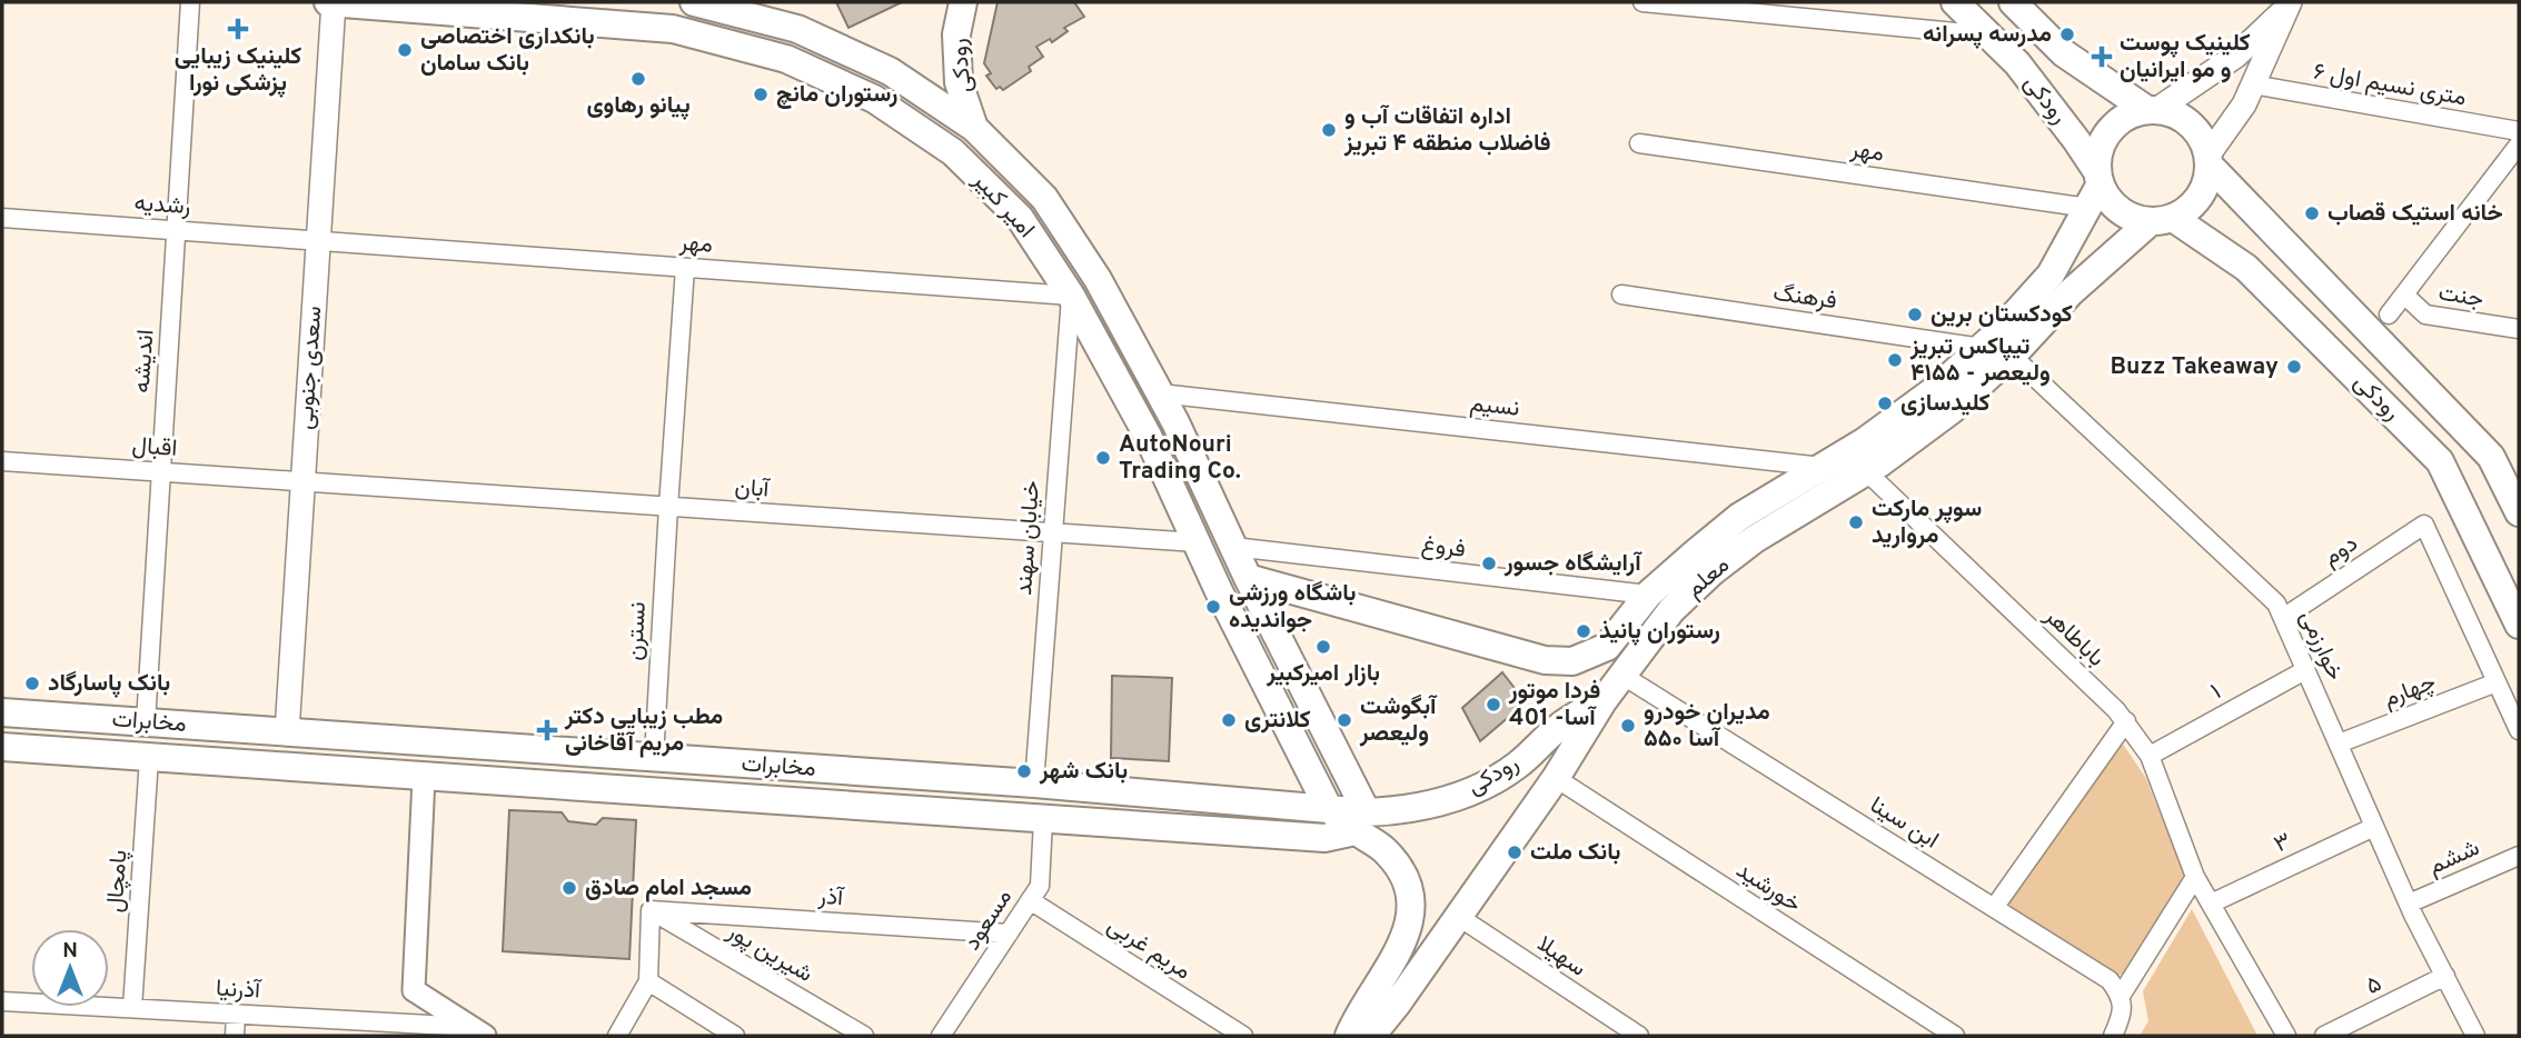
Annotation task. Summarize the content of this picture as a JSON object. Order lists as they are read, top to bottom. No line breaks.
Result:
{"streets":{"main road":["رودکى","امیر کبیر","سعدى جنوبی","رودکی","معلم","مخابرات"],"street":["۶ متری نسیم اول","مهر","رشدیه","جنت","فرهنگ","اندیشه","نسیم","اقبال","آبان","خیابان سهند","فروغ","دوم","نسترن","باباطاهر","خوارزمی","چهارم","۱","ابن سینا","۳","ششم","پامچال","خورشید","آذر","مسعود","مریم غربی","شیرین پور","سهیلا","۵","آذرنیا"]},"crossings":[["رودکى","مهر"],["رودکى","امیر کبیر"],["رودکى","رودکی"],["رودکى","معلم"],["مهر","رشدیه"],["مهر","امیر کبیر"],["مهر","سعدى جنوبی"],["مهر","رودکی"],["مهر","خیابان سهند"],["مهر","معلم"],["مهر","نسترن"],["رشدیه","اندیشه"],["رشدیه","سعدى جنوبی"],["امیر کبیر","سعدى جنوبی"],["امیر کبیر","رودکی"],["امیر کبیر","نسیم"],["امیر کبیر","آبان"],["امیر کبیر","خیابان سهند"],["امیر کبیر","فروغ"],["امیر کبیر","معلم"],["امیر کبیر","مخابرات"],["فرهنگ","معلم"],["اندیشه","اقبال"],["اندیشه","مخابرات"],["سعدى جنوبی","اقبال"],["سعدى جنوبی","آبان"],["سعدى جنوبی","مخابرات"],["رودکی","معلم"],["رودکی","مخابرات"],["نسیم","معلم"],["اقبال","آبان"],["آبان","خیابان سهند"],["آبان","نسترن"],["خیابان سهند","مخابرات"],["فروغ","معلم"],["دوم","خوارزمی"],["دوم","چهارم"],["معلم","باباطاهر"],["معلم","خوارزمی"],["معلم","ابن سینا"],["معلم","خورشید"],["معلم","سهیلا"],["نسترن","مخابرات"],["باباطاهر","۱"],["باباطاهر","۳"],["خوارزمی","چهارم"],["خوارزمی","۱"],["خوارزمی","۳"],["خوارزمی","ششم"],["خوارزمی","۵"],["مخابرات","پامچال"],["مخابرات","مسعود"],["پامچال","آذرنیا"],["آذر","مسعود"],["آذر","شیرین پور"],["مسعود","مریم غربی"]],"places":{"health":["کلینیک زیبایی پزشکی نورا","کلینیک پوست و مو ایرانیان","مطب زیبایی دکتر مریم آقاخانی"],"other":["مدرسه پسرانه","بانکداری اختصاصی بانک سامان","پیانو رهاوی","رستوران مانچ","اداره اتفاقات آب و فاضلاب منطقه ۴ تبریز","خانه استیک قصاب","کودکستان برین","تیپاکس تبریز ولیعصر - ۴۱۵۵","Buzz Takeaway","کلیدسازی","AutoNouri Trading Co.","سوپر مارکت مروارید","آرایشگاه جسور","باشگاه ورزشی جواندیده","رستوران پانیذ","بازار امیرکبیر","بانک پاسارگاد","فردا موتور 401 -آسا","کلانتری","آبگوشت ولیعصر","مدیران خودرو ۵۵۰ آسا","بانک شهر","بانک ملت","مسجد امام صادق"]},"north":"top"}
